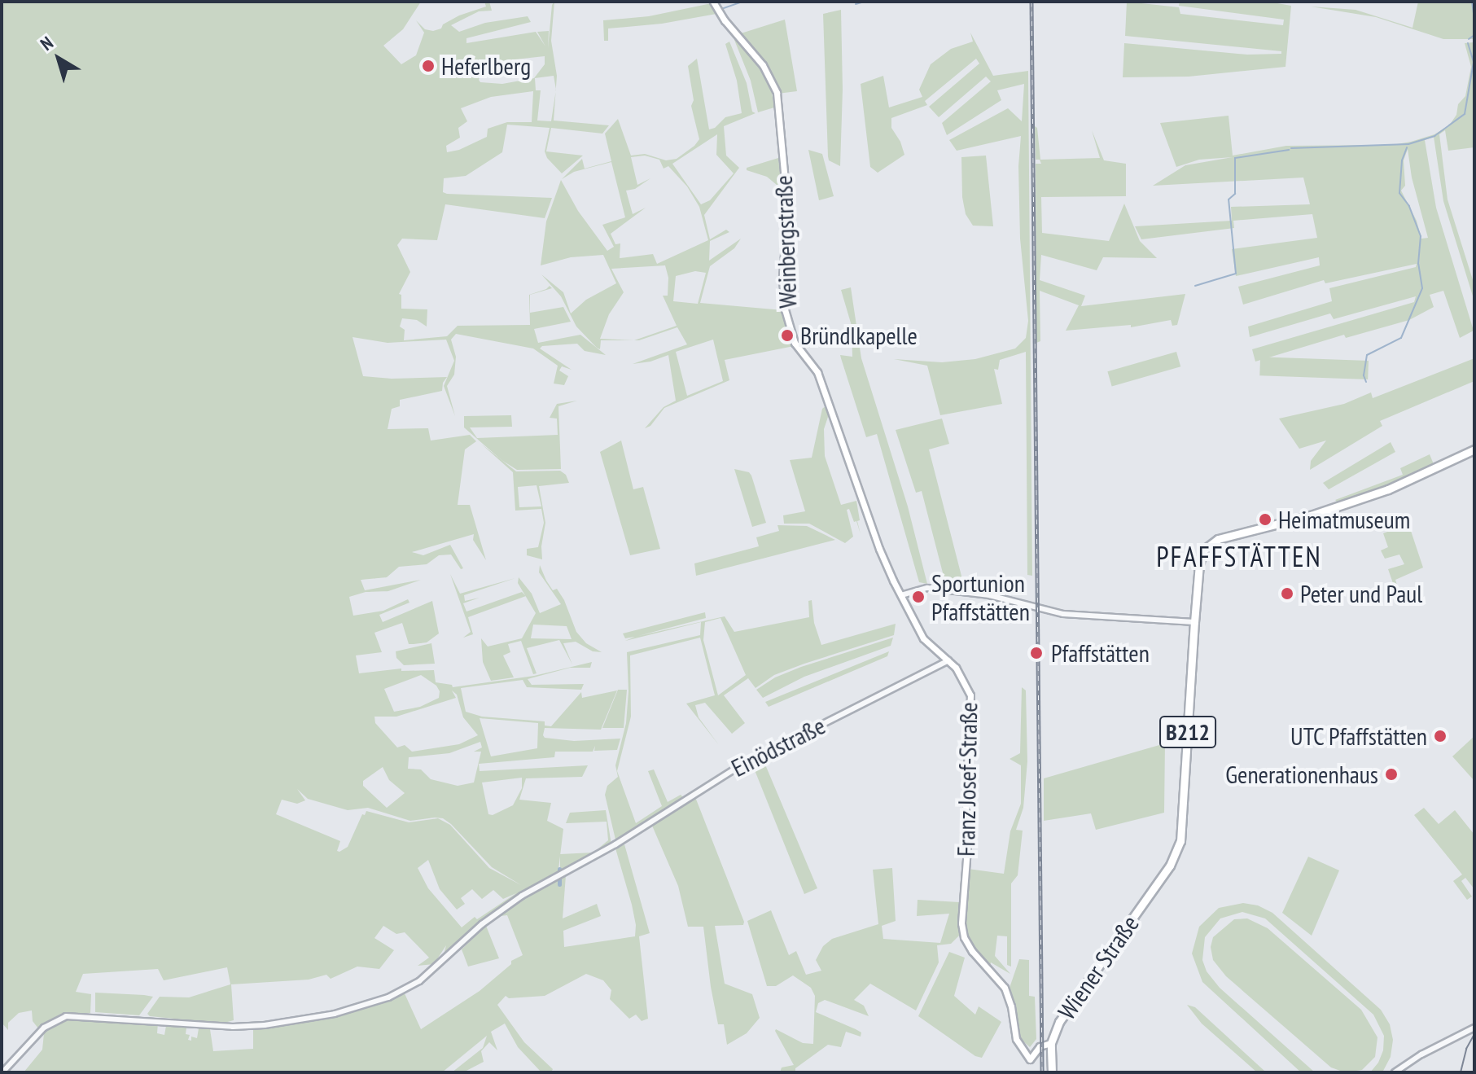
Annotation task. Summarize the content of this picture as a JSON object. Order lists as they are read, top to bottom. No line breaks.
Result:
{"streets":{"main road":["Weinbergstraße","B212","Franz Josef-Straße","Wiener Straße"],"street":["Einödstraße"]},"crossings":[["Weinbergstraße","Franz Josef-Straße"],["B212","Wiener Straße"],["Einödstraße","Franz Josef-Straße"],["Franz Josef-Straße","Wiener Straße"]],"districts":["PFAFFSTÄTTEN"],"places":["Heferlberg","Bründlkapelle","Heimatmuseum","Peter und Paul","Sportunion Pfaffstätten","Pfaffstätten","UTC Pfaffstätten","Generationenhaus"],"north":"top left"}
